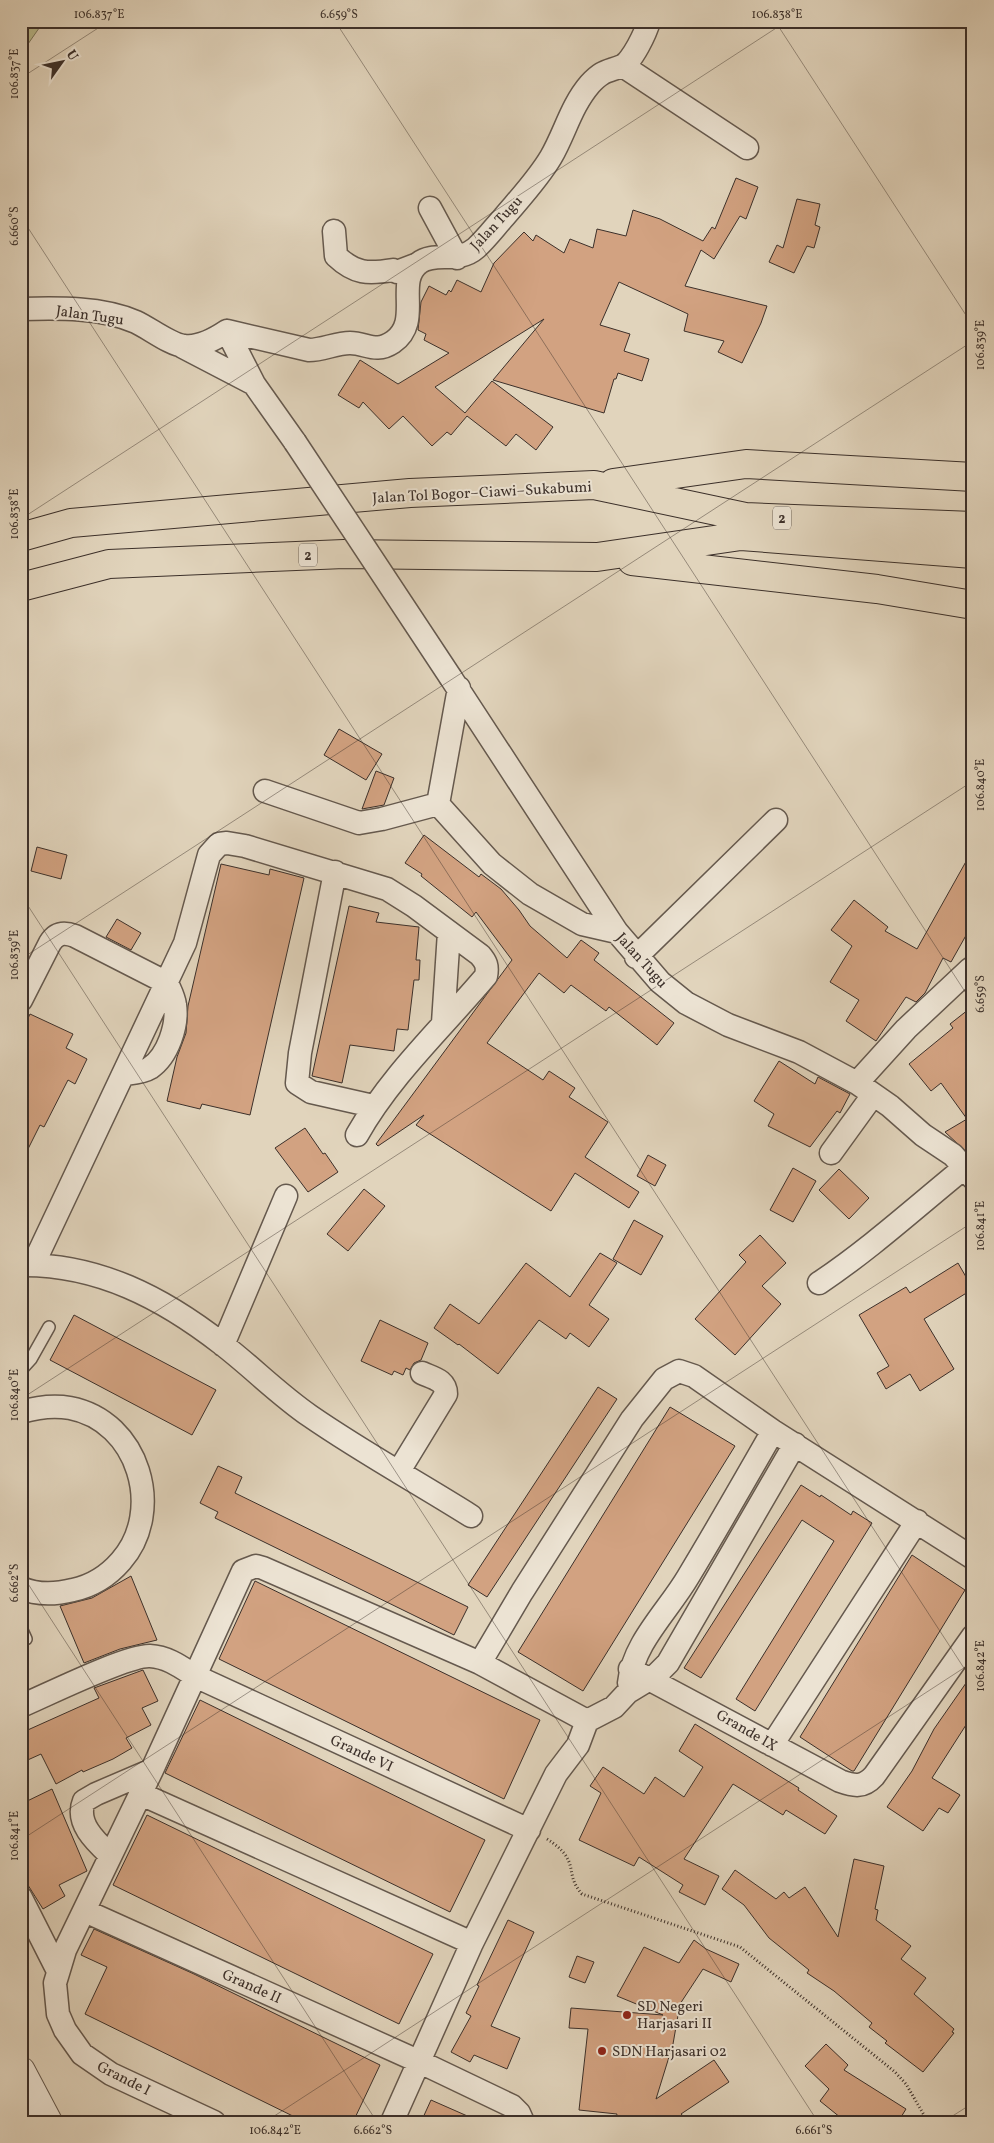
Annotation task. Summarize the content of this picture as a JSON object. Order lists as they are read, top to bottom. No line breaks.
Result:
{"streets":{"highway":["Jalan Tol Bogor–Ciawi–Sukabumi","2"],"street":["Jalan Tugu","Grande IX","Grande VI","Grande II","Grande I"]},"crossings":[["Grande VI","Grande I"],["Grande II","Grande I"]],"places":["SD Negeri Harjasari II","SDN Harjasari 02"],"north":"top right","coordinates":["106.837°E","6.659°S","106.838°E","6.660°S","106.839°E","106.840°E","106.841°E","6.662°S","106.842°E","6.661°S"]}
